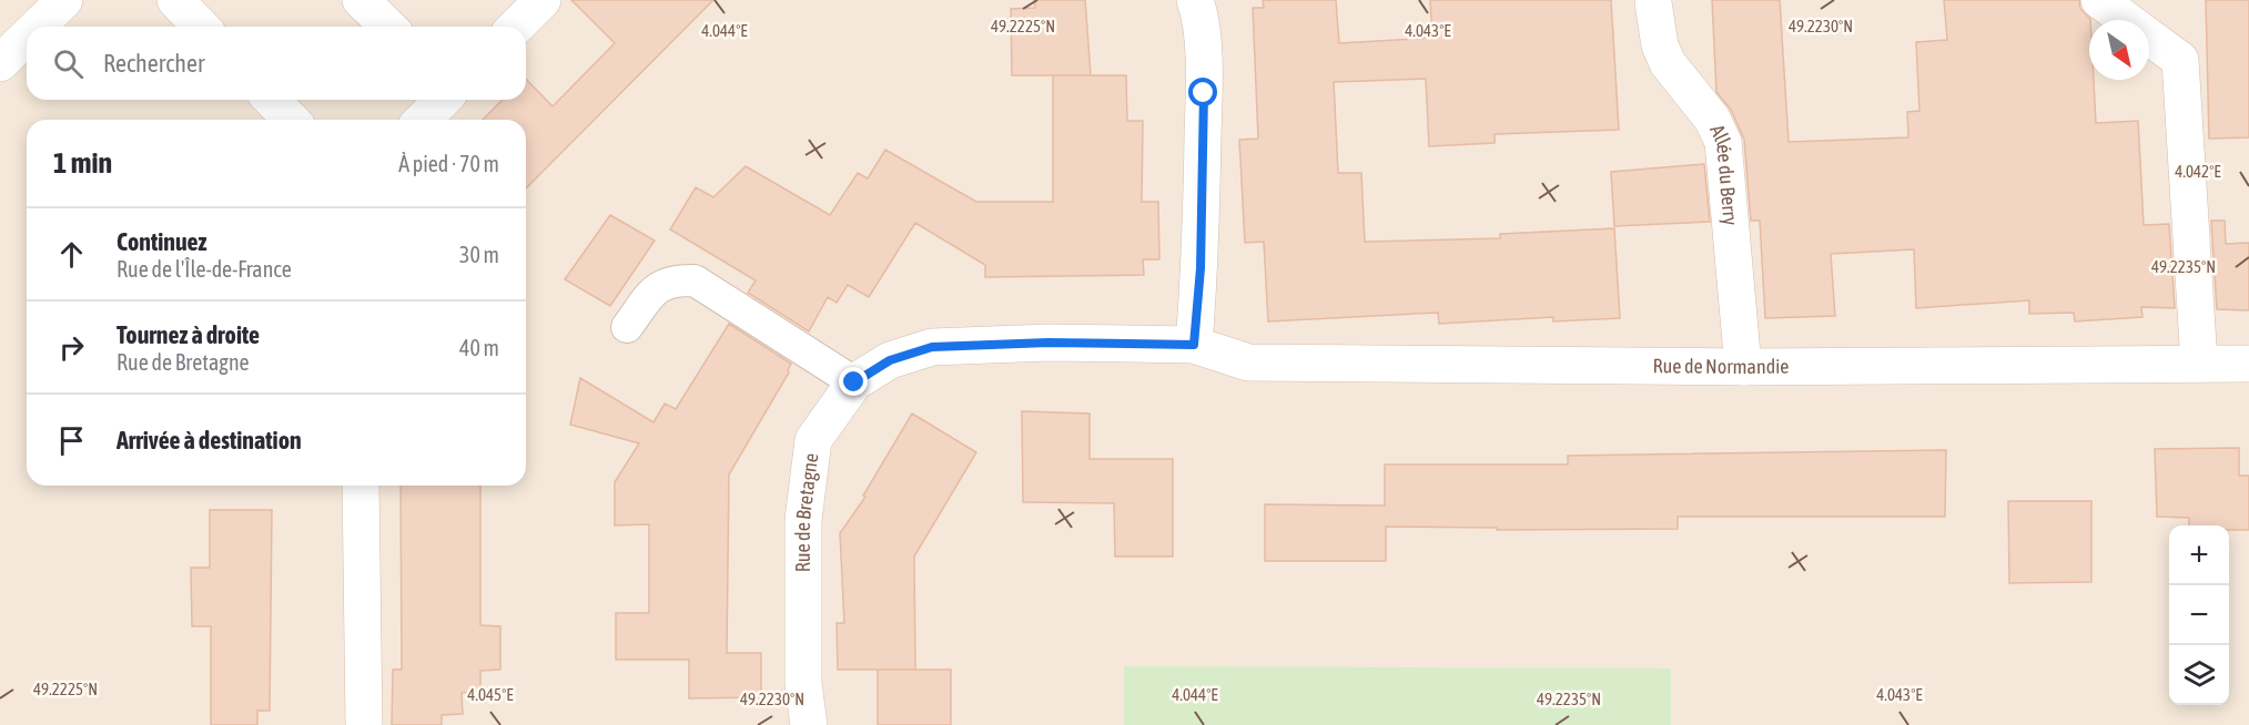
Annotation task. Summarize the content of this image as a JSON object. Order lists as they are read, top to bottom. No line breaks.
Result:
{"streets":{"street":["Allée du Berry","Rue de Normandie","Rue de Bretagne"]},"crossings":[["Allée du Berry","Rue de Normandie"],["Rue de Normandie","Rue de Bretagne"]],"north":"bottom right","page":{"search":"Rechercher","heading":["1 min","À pied · 70 m"],"list":[["Continuez","Rue de l'Île-de-France","30 m"],["Tournez à droite","Rue de Bretagne","40 m"],"Arrivée à destination"],"map_buttons":["+","−"]},"coordinates":["49.2230°N","49.2225°N","4.044°E","4.043°E","4.042°E","49.2235°N","4.045°E"]}
